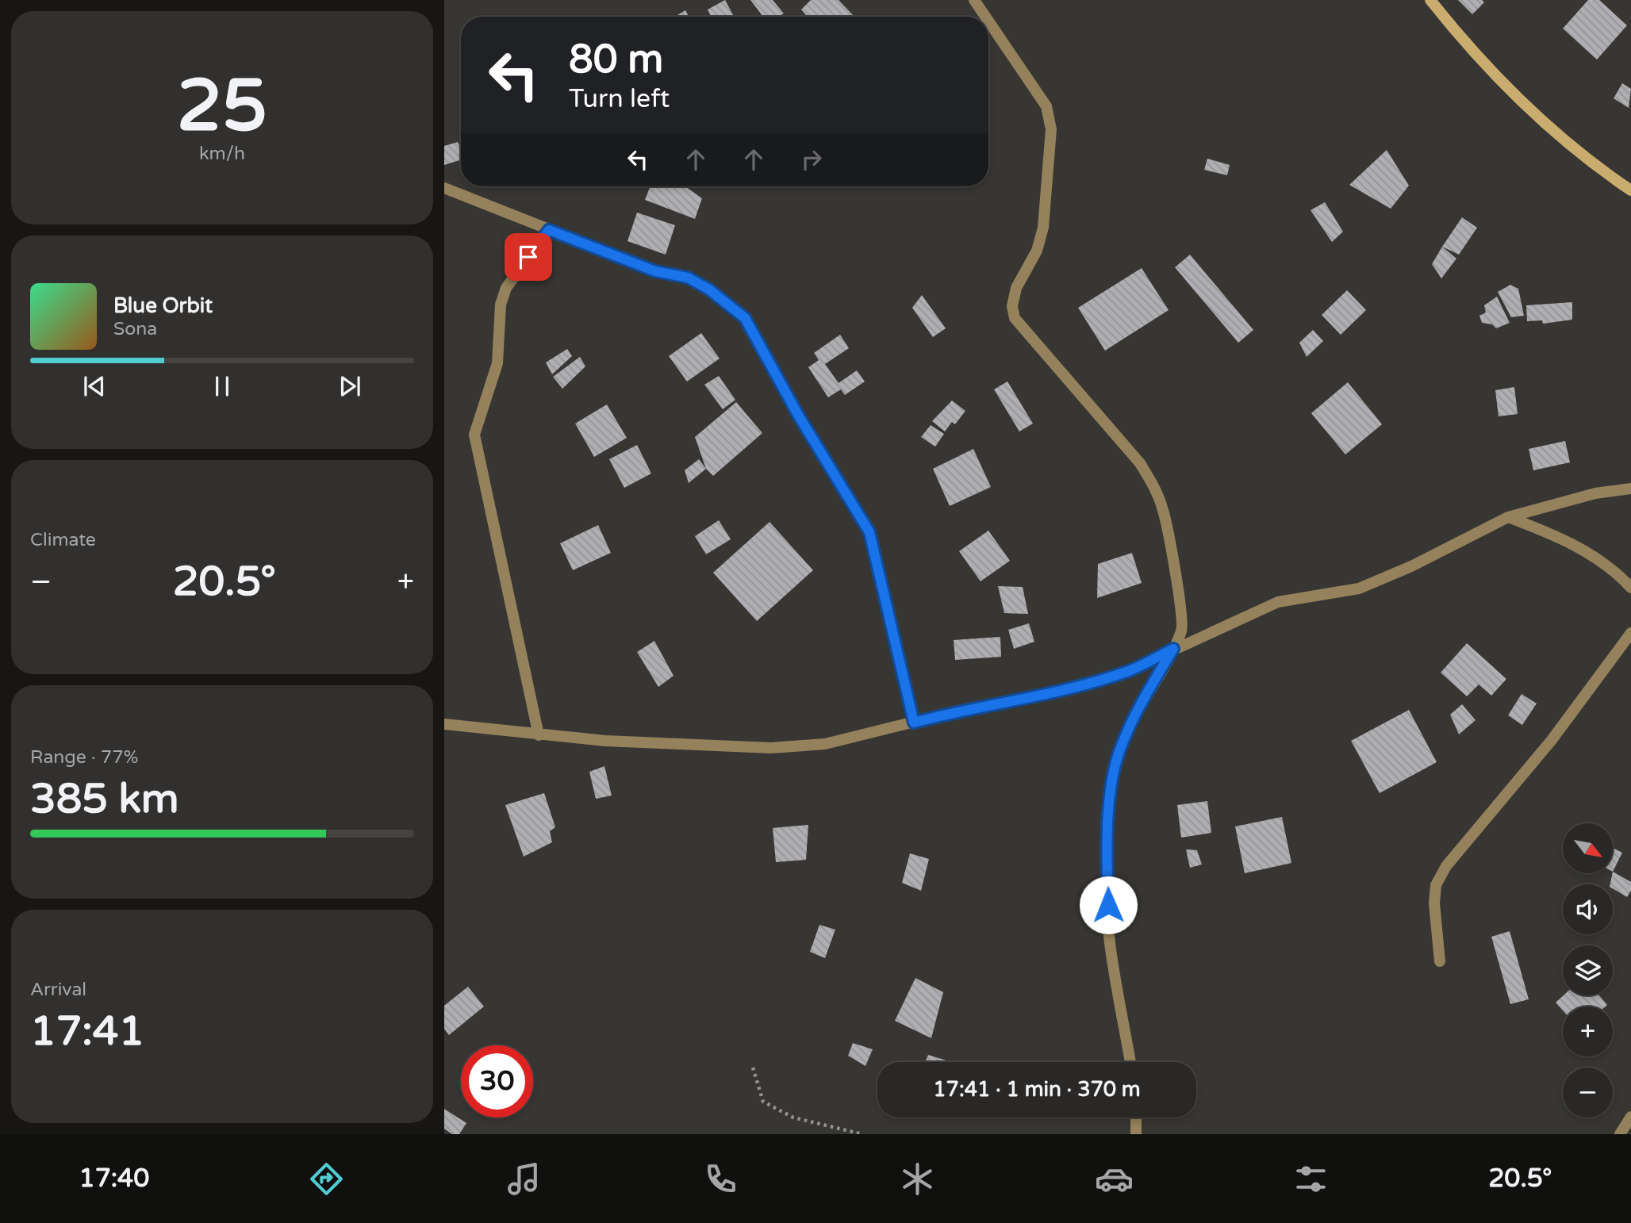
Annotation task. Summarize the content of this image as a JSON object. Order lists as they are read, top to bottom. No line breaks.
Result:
{"north":"bottom right","page":{"tile":[["25","km/h"],"Climate",["Range · 77%","385 km"],["Arrival","17:41"]],"turn":["80 m","Turn left"],"song":["Blue Orbit","Sona"],"heat":["−","20.5°","+"],"map_buttons":["+","−"],"limit":"30","trip":"17:41 · 1 min · 370 m","tabs":["17:40","20.5°"]}}
